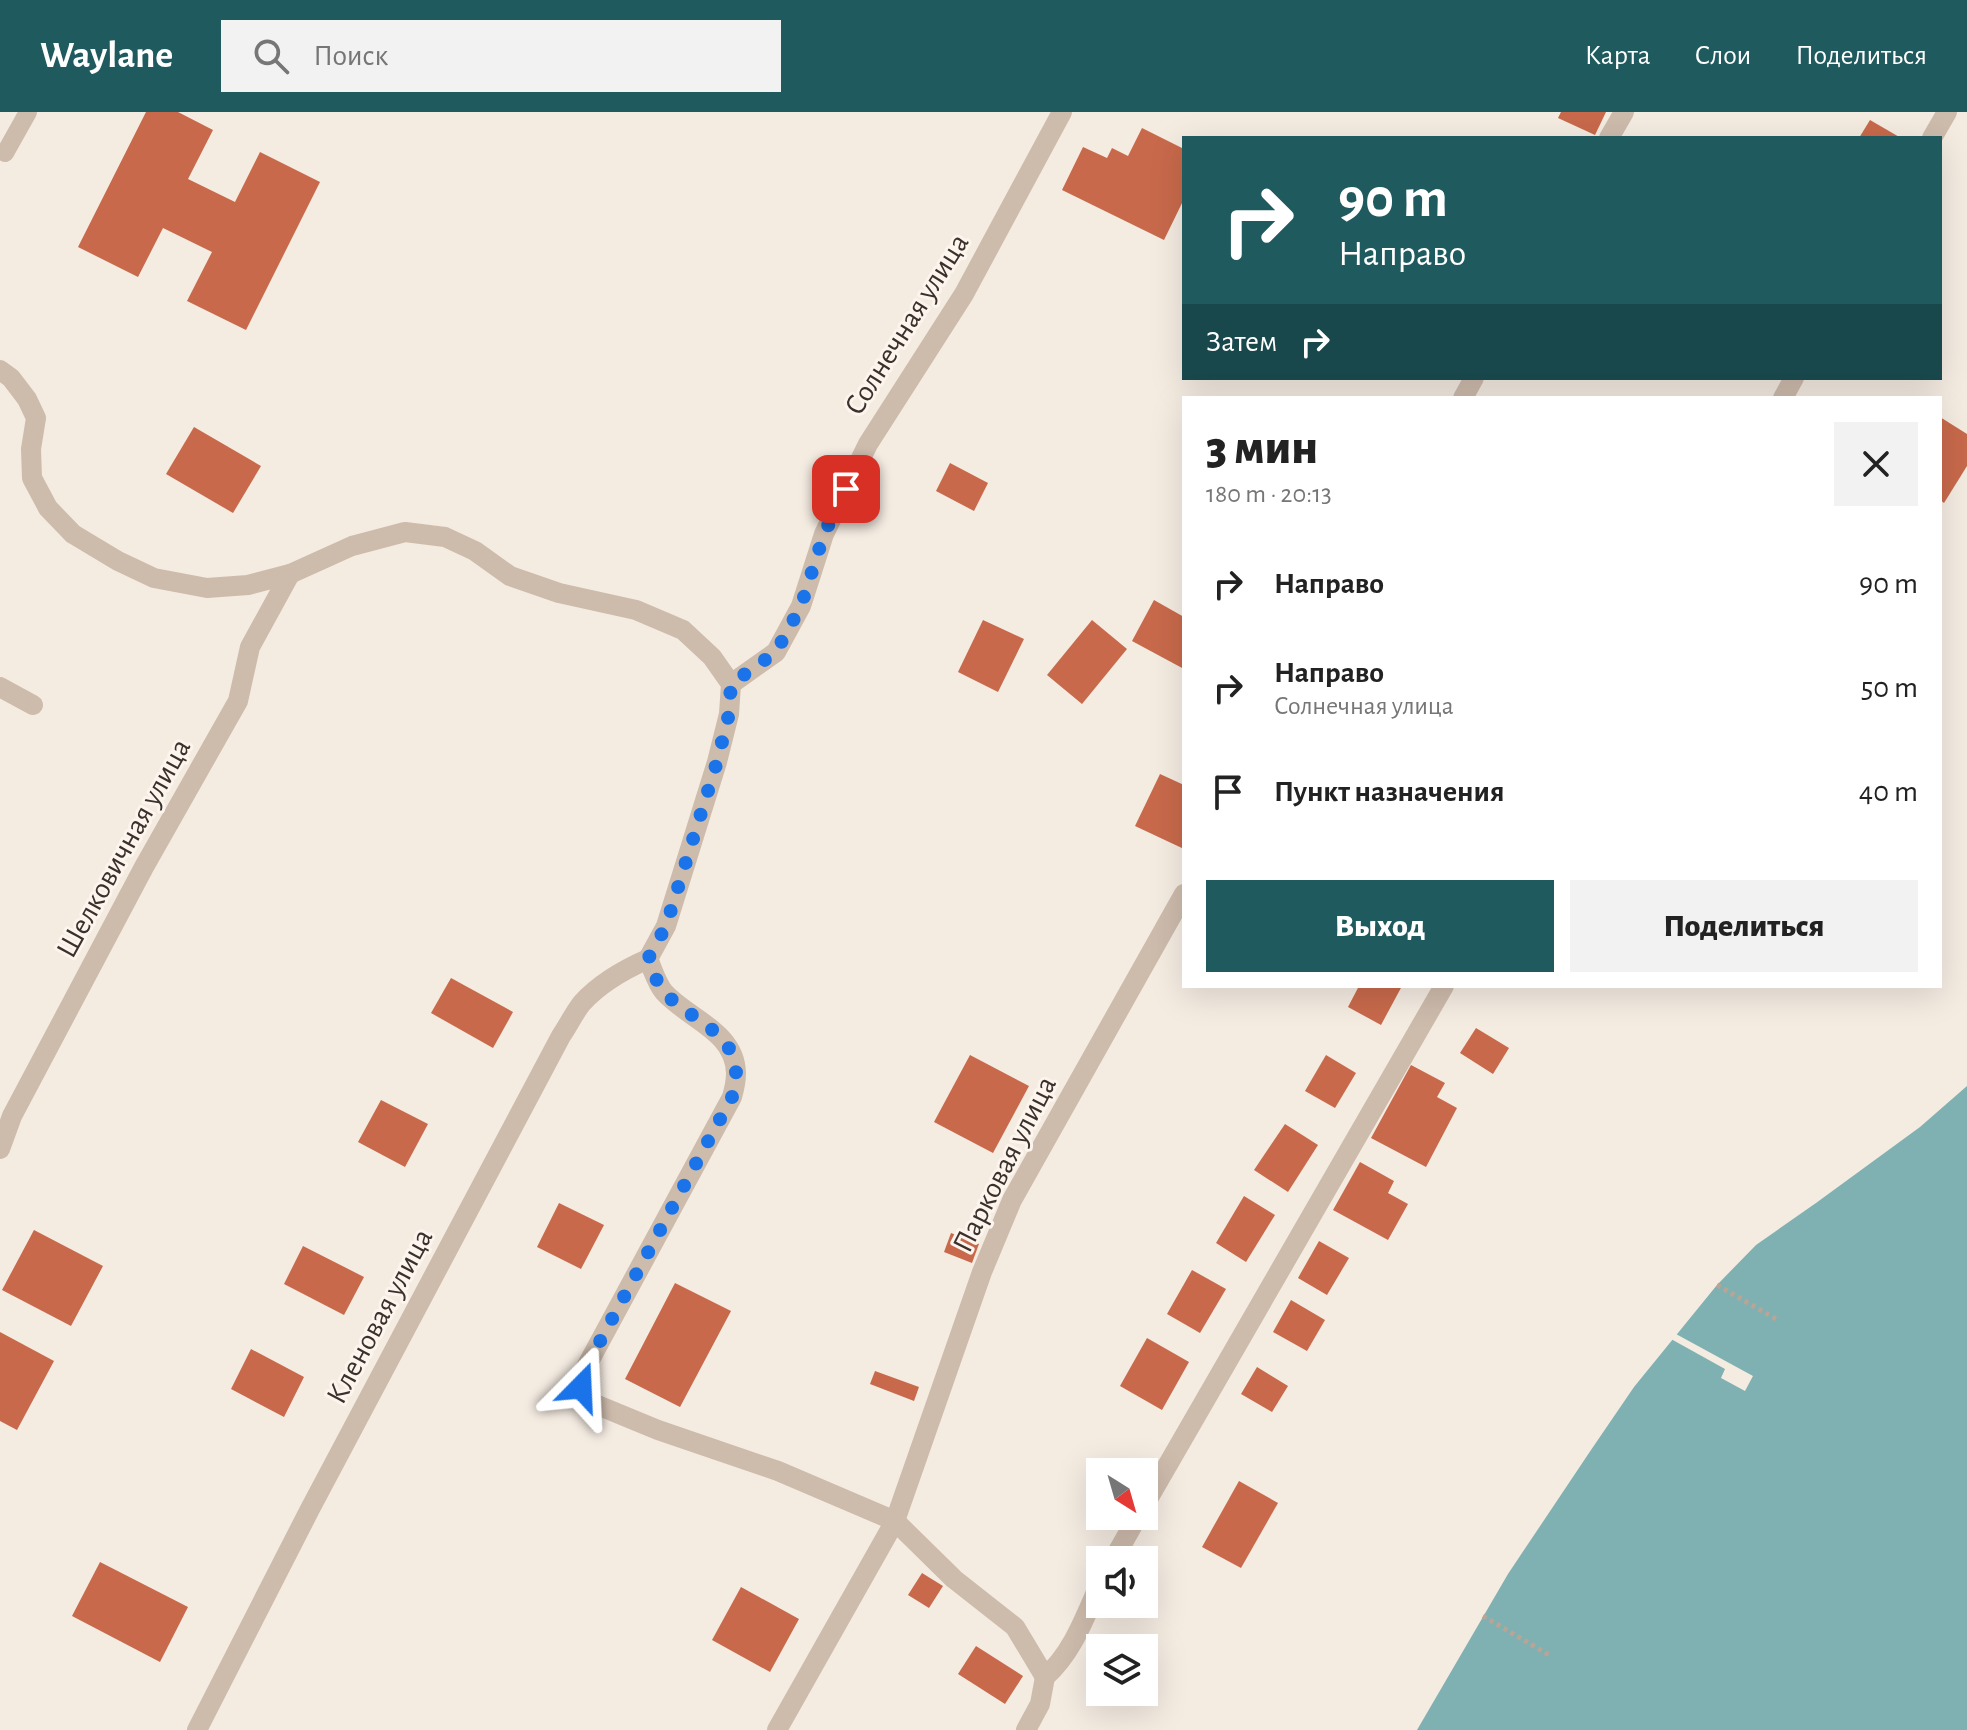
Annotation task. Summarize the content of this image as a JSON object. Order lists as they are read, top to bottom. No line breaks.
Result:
{"streets":{"street":["Солнечная улица","Шелковичная улица","Парковая улица","Кленовая улица"]},"north":"bottom right","page":{"header":"Waylane","search":"Поиск","nav":["Карта","Слои","Поделиться"],"turn":["90 m","Направо"],"then":"Затем","heading":["3 мин","180 m · 20:13"],"list":[{"name":"Направо","value":"90 m"},{"name":"Направо","note":"Солнечная улица","value":"50 m"},{"name":"Пункт назначения","value":"40 m"}],"buttons":["Выход","Поделиться"]}}
